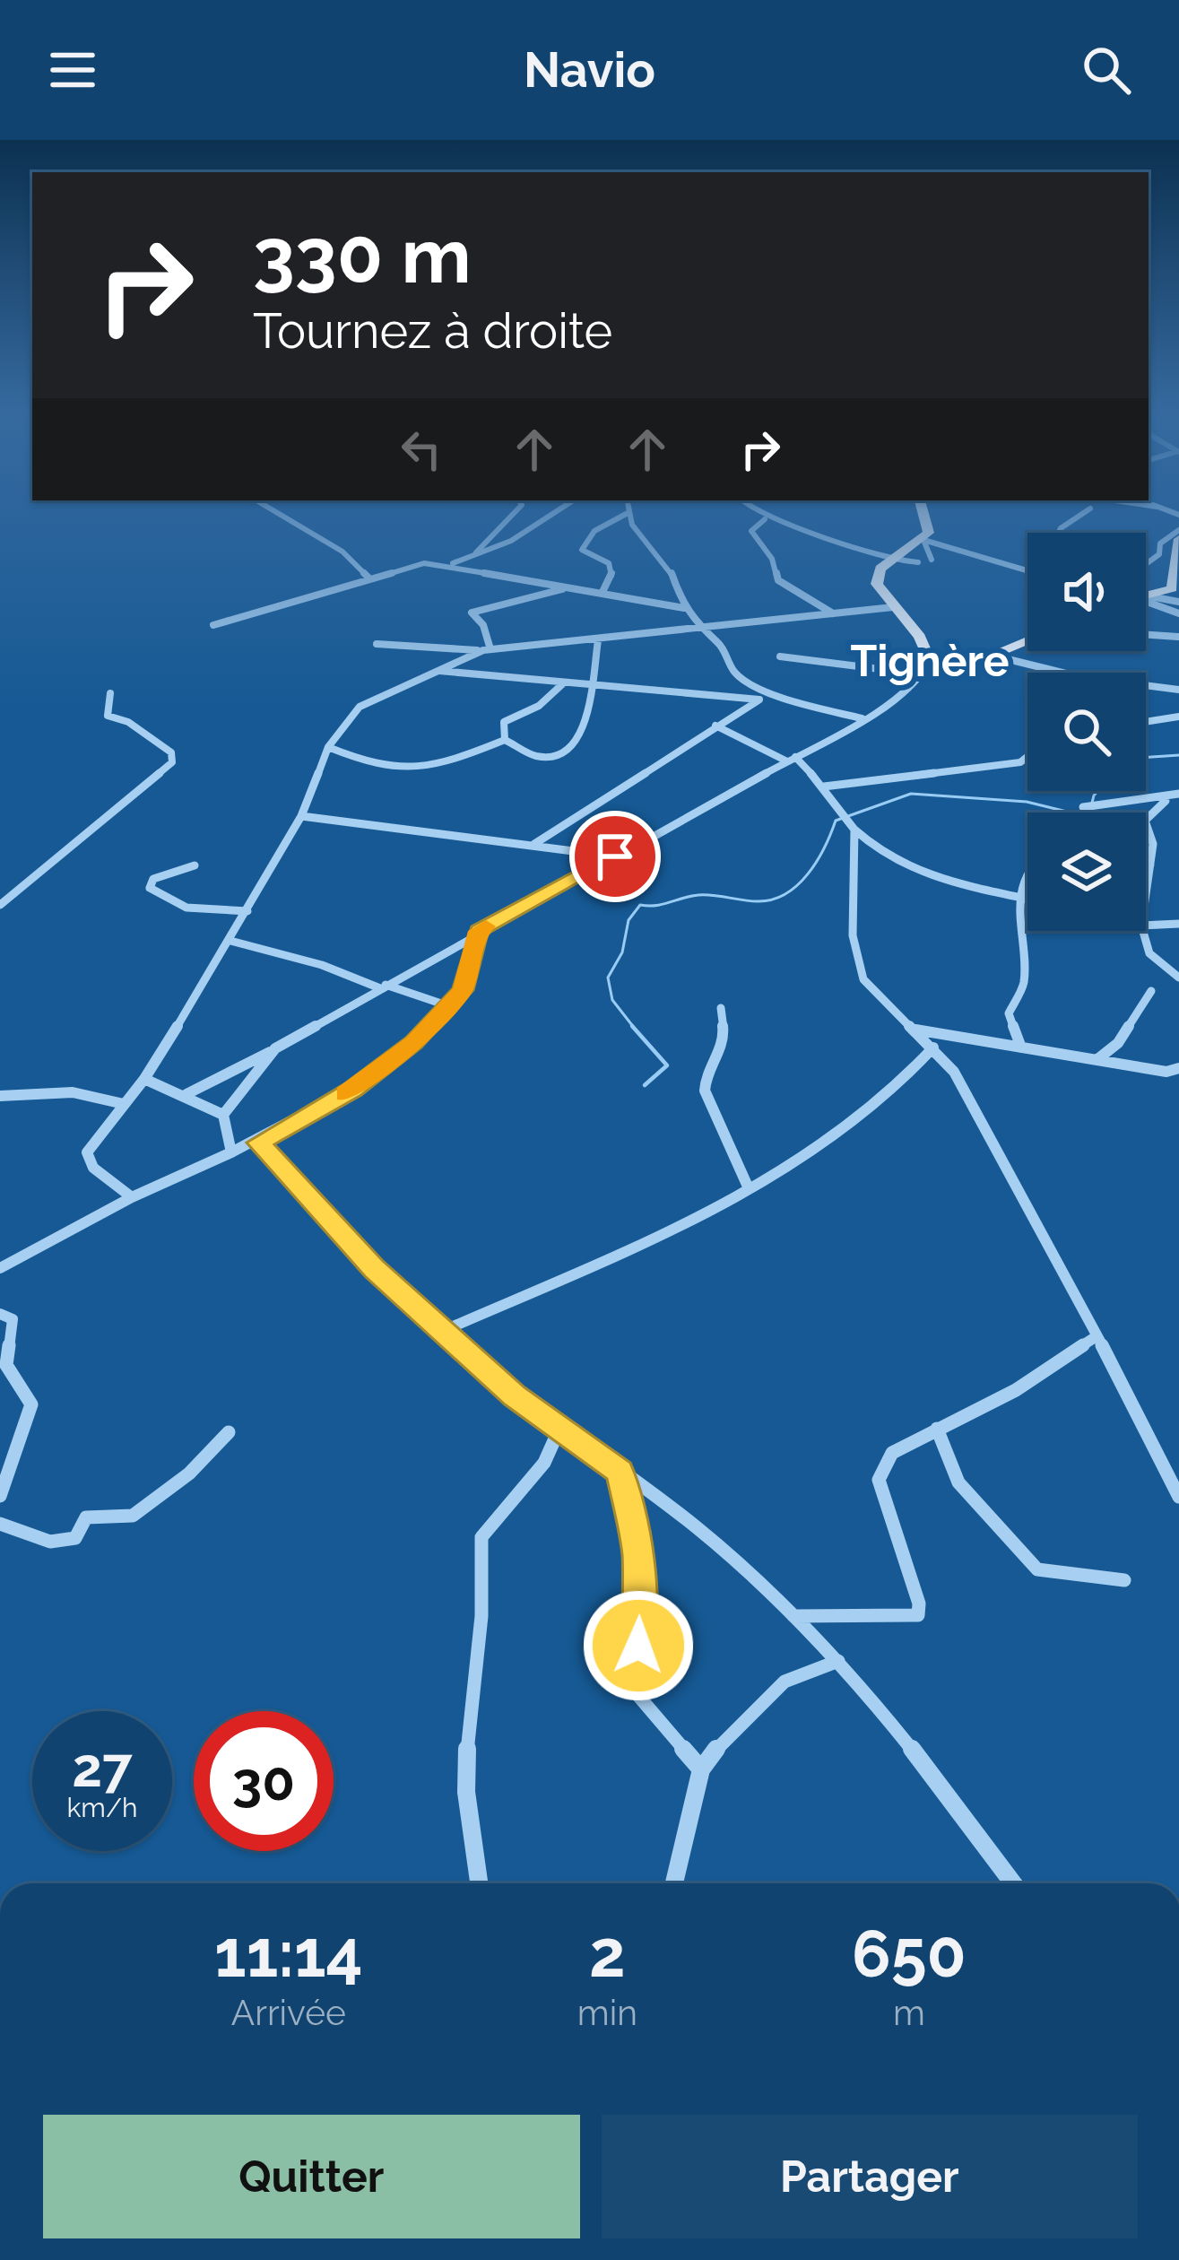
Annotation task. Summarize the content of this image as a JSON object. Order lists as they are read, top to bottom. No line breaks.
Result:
{"districts":["Tignère"],"page":{"header":"Navio","turn":["330 m","Tournez à droite"],"speed":"27 km/h","limit":"30","eta":["11:14","Arrivée","2","min","650","m"],"buttons":["Quitter","Partager"]}}
